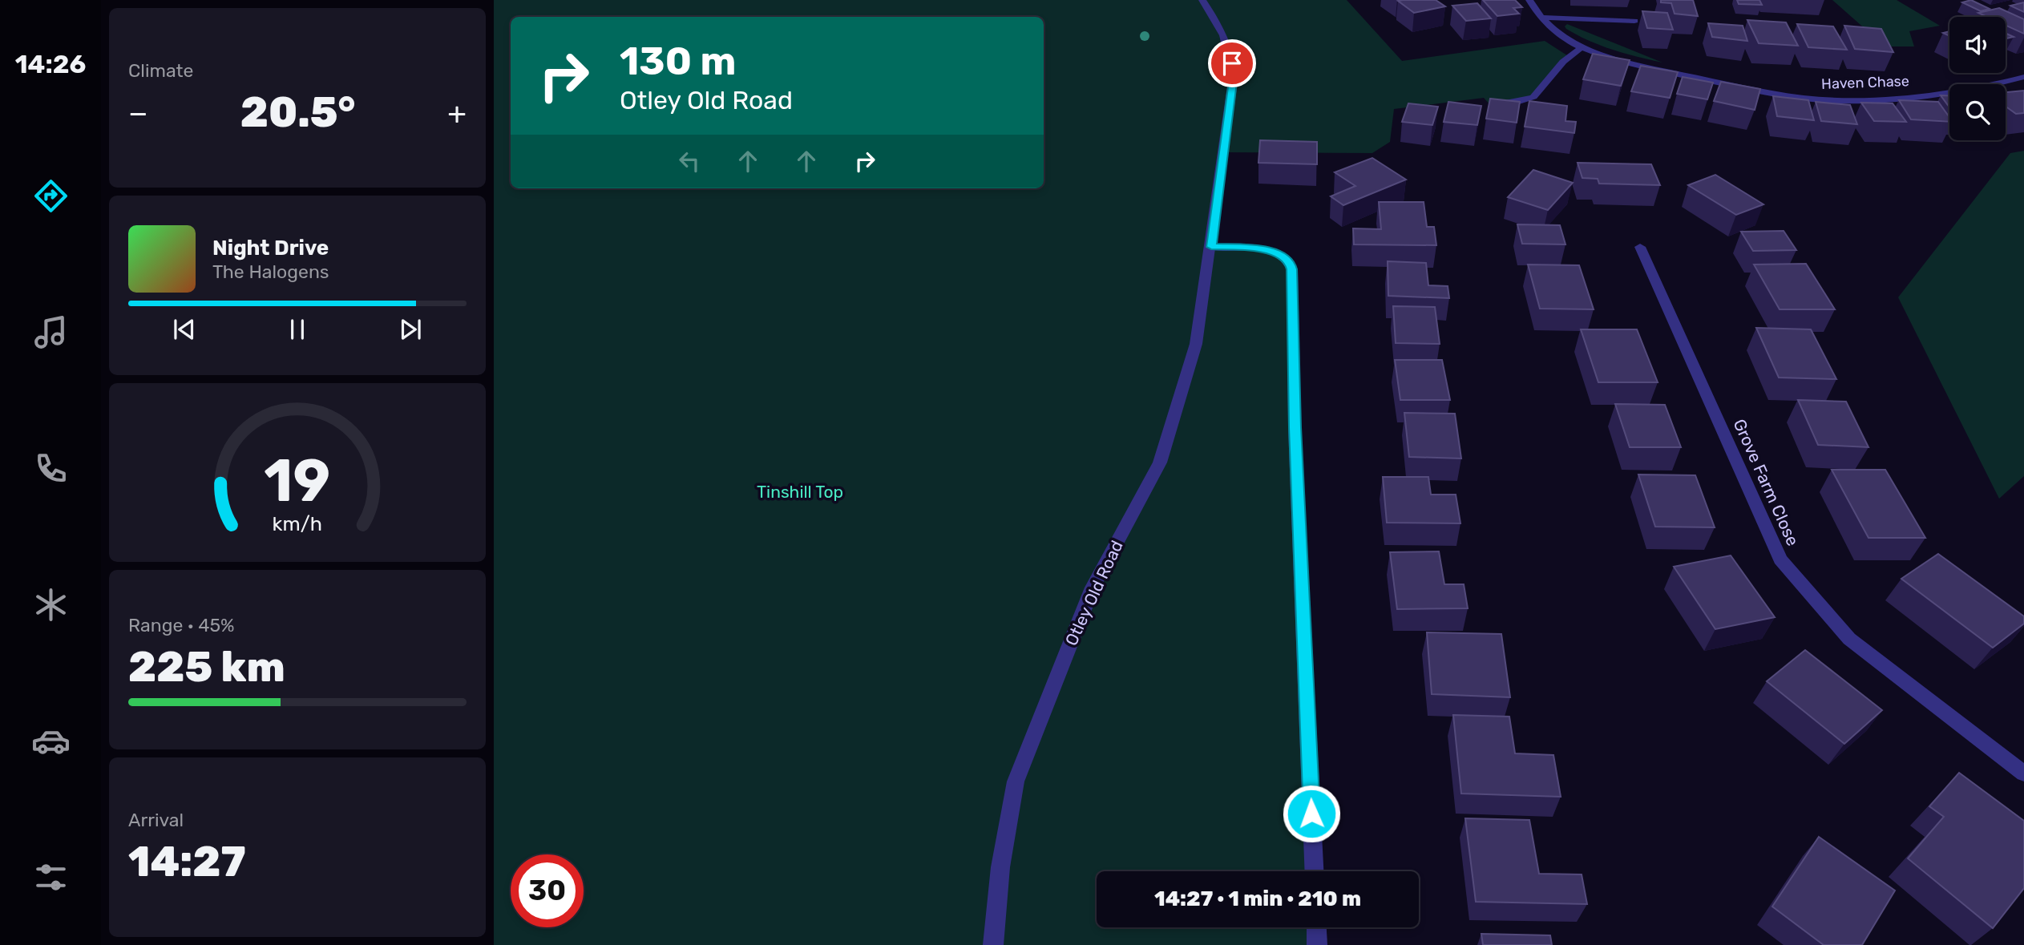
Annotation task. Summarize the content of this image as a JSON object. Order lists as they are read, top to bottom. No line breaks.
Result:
{"streets":{"street":["Haven Chase","Grove Farm Close","Otley Old Road"]},"parks":["Tinshill Top"],"page":{"tabs":"14:26","tile":["Climate",["Range · 45%","225 km"],["Arrival","14:27"]],"turn":["130 m","Otley Old Road"],"heat":["−","20.5°","+"],"song":["Night Drive","The Halogens"],"limit":"30","trip":"14:27 · 1 min · 210 m","gauge":["19","km/h"]}}
